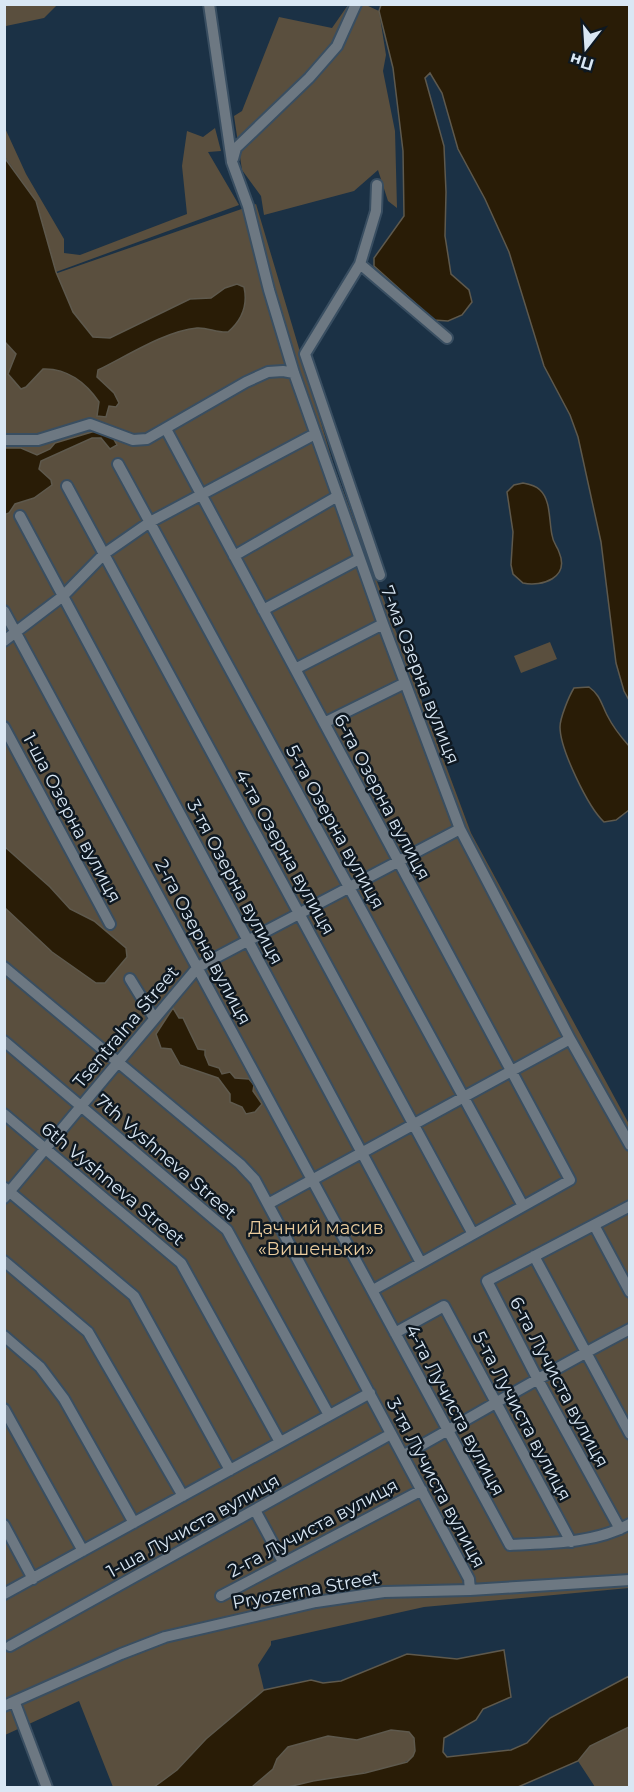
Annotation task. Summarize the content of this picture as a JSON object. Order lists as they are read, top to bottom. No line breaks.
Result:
{"streets":{"street":["7-ма Озерна вулиця","6-та Озерна вулиця","1-ша Озерна вулиця","5-та Озерна вулиця","4-та Озерна вулиця","3-тя Озерна вулиця","2-га Озерна вулиця","Tsentralna Street","7th Vyshneva Street","6th Vyshneva Street","6-та Лучиста вулиця","4-та Лучиста вулиця","5-та Лучиста вулиця","3-тя Лучиста вулиця","1-ша Лучиста вулиця","2-га Лучиста вулиця","Pryozerna Street"]},"crossings":[["7-ма Озерна вулиця","Tsentralna Street"],["6-та Озерна вулиця","5-та Озерна вулиця"],["6-та Озерна вулиця","Tsentralna Street"],["5-та Озерна вулиця","Tsentralna Street"],["4-та Озерна вулиця","Tsentralna Street"],["3-тя Озерна вулиця","Tsentralna Street"],["2-га Озерна вулиця","Tsentralna Street"],["2-га Озерна вулиця","4-та Лучиста вулиця"],["Tsentralna Street","7th Vyshneva Street"],["Tsentralna Street","6th Vyshneva Street"],["Tsentralna Street","3-тя Лучиста вулиця"],["4-та Лучиста вулиця","5-та Лучиста вулиця"],["3-тя Лучиста вулиця","1-ша Лучиста вулиця"],["3-тя Лучиста вулиця","2-га Лучиста вулиця"],["3-тя Лучиста вулиця","Pryozerna Street"]],"parks":["Дачний масив «Вишеньки»"],"north":"bottom"}
